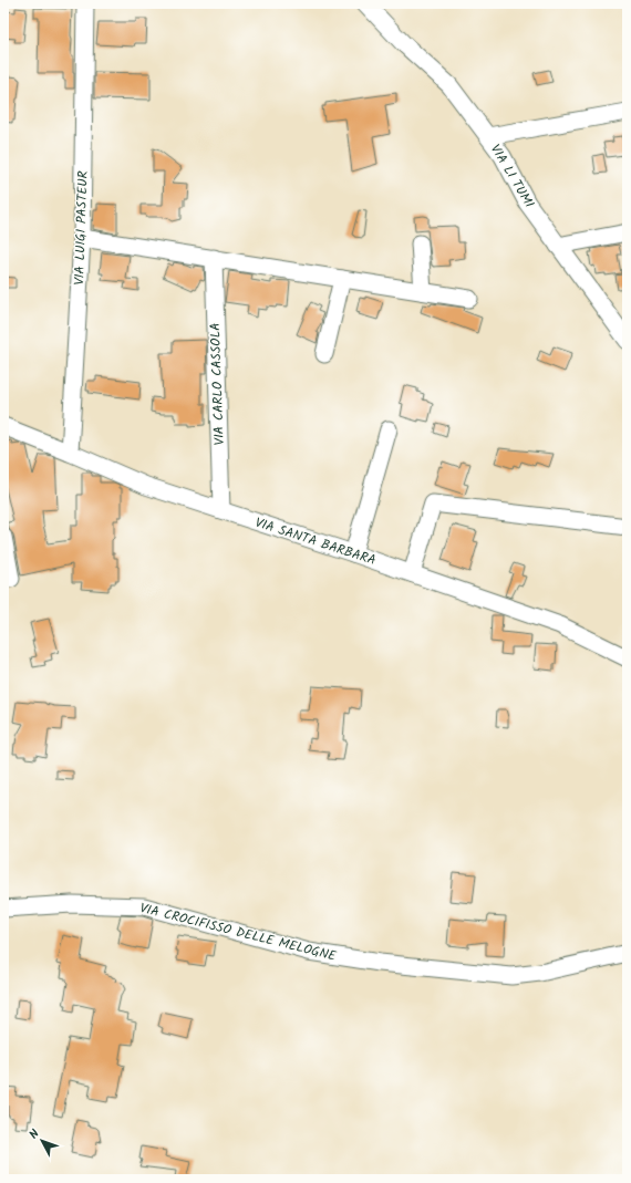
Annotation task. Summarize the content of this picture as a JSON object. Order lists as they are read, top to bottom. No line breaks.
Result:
{"streets":{"street":["VIA LI TUMI","VIA LUIGI PASTEUR","VIA CARLO CASSOLA","VIA SANTA BARBARA","VIA CROCIFISSO DELLE MELOGNE"]},"crossings":[["VIA LUIGI PASTEUR","VIA SANTA BARBARA"],["VIA CARLO CASSOLA","VIA SANTA BARBARA"]],"north":"top left"}
